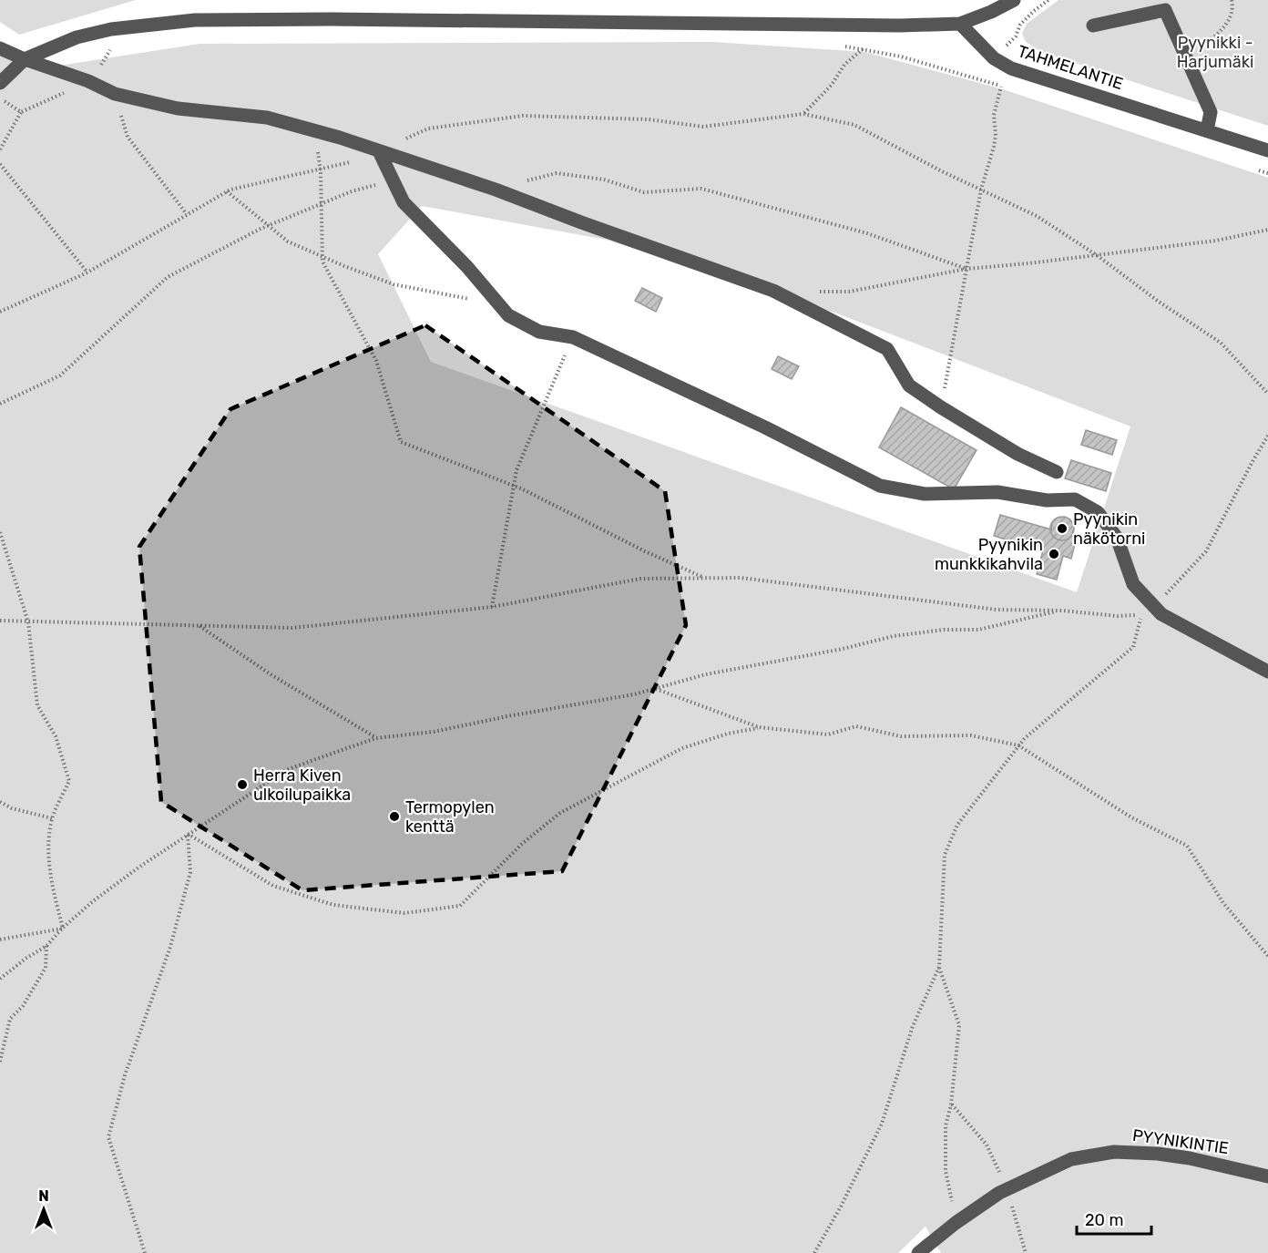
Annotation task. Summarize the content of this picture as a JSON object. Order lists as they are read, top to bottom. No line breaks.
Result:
{"streets":{"street":["TAHMELANTIE","PYYNIKINTIE"]},"parks":["Pyynikki - Harjumäki"],"places":["Pyynikin näkötorni","Pyynikin munkkikahvila","Herra Kiven ulkoilupaikka","Termopylen kenttä"],"scale_bar":"20 m","north":"top"}
